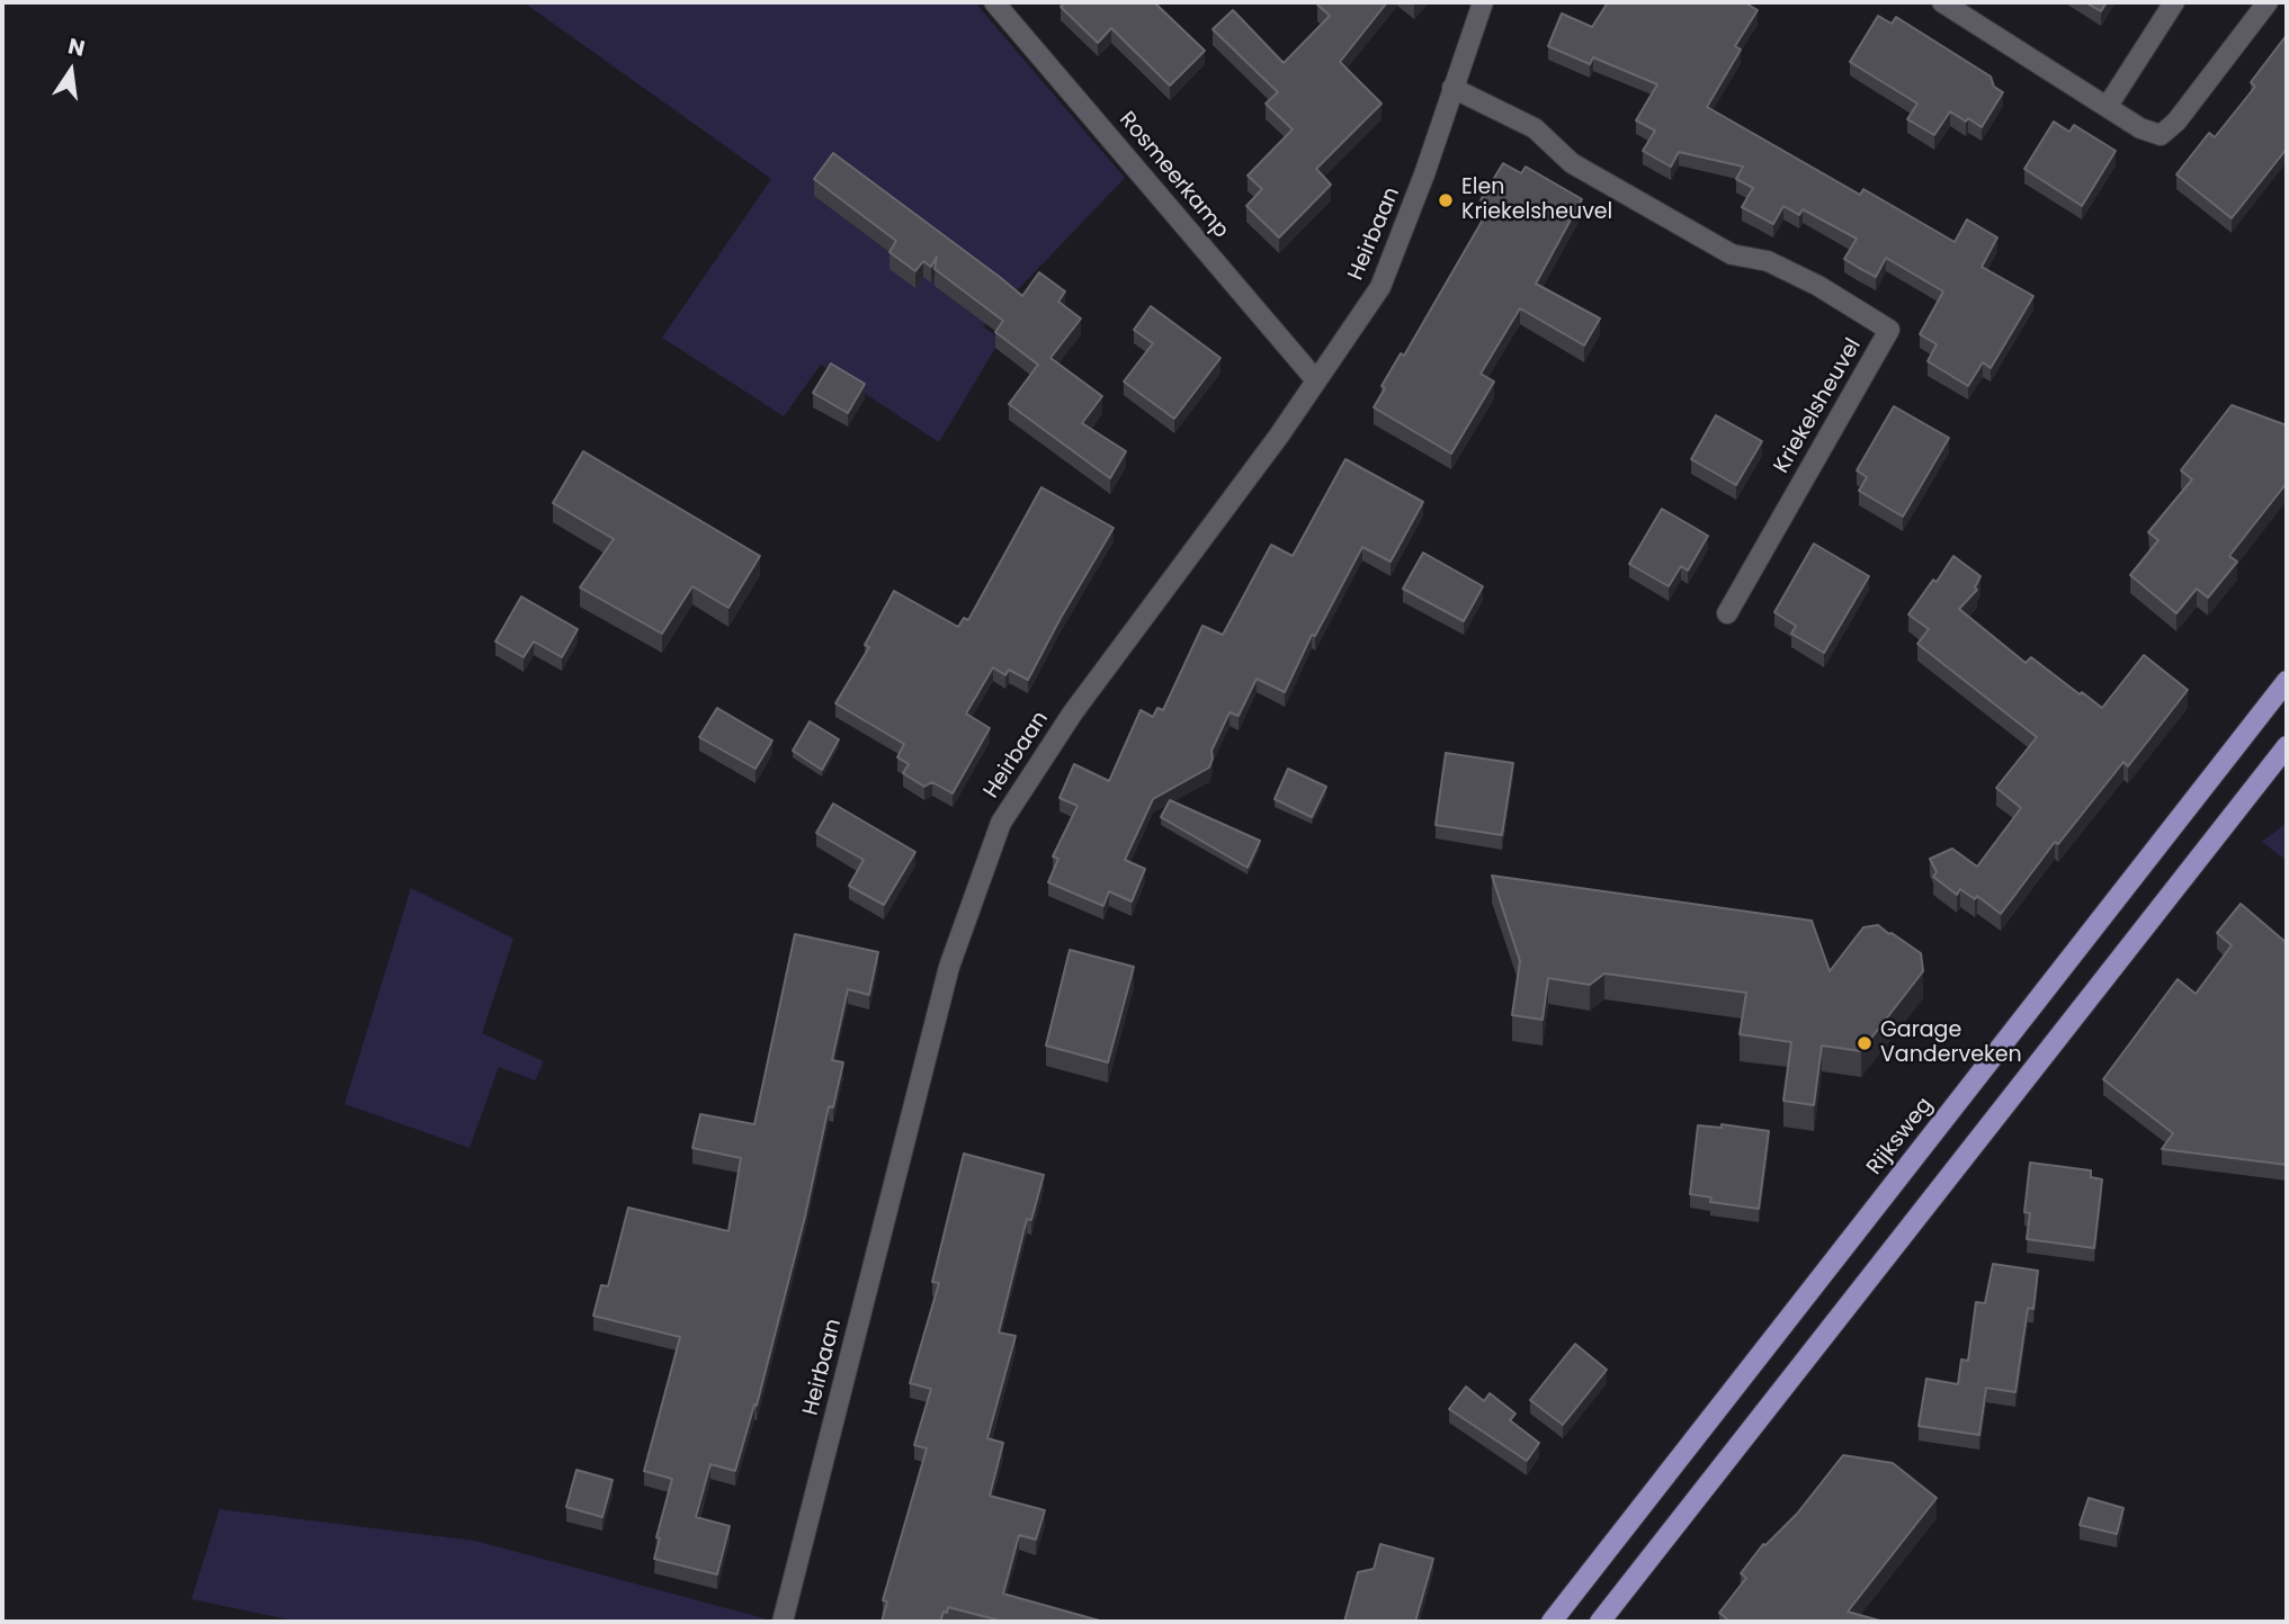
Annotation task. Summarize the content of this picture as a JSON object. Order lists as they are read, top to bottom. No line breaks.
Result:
{"streets":{"main road":["Rijksweg"],"street":["Rosmeerkamp","Heirbaan","Kriekelsheuvel"]},"crossings":[["Rosmeerkamp","Heirbaan"],["Heirbaan","Kriekelsheuvel"]],"places":["Elen Kriekelsheuvel","Garage Vanderveken"],"north":"top"}
